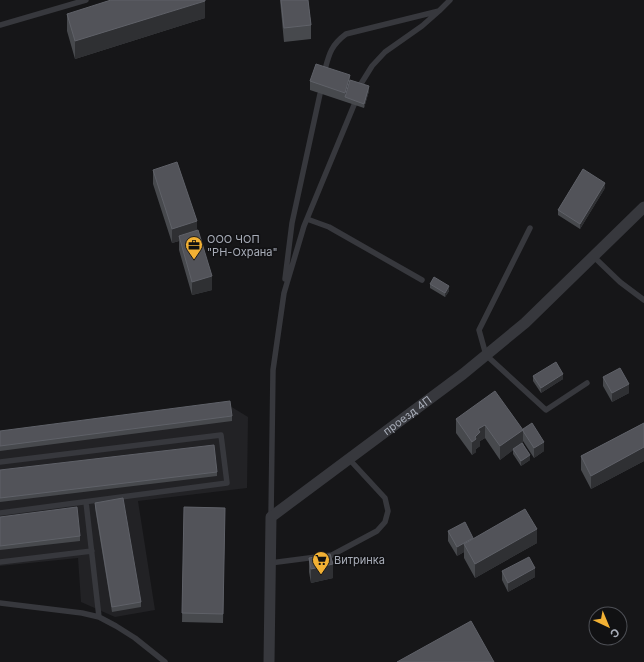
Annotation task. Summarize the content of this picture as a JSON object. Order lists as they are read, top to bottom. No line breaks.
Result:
{"streets":{"street":["проезд 4П"]},"places":{"office":["ООО ЧОП \"РН-Охрана\""],"supermarket":["Витринка"]},"north":"bottom right"}
